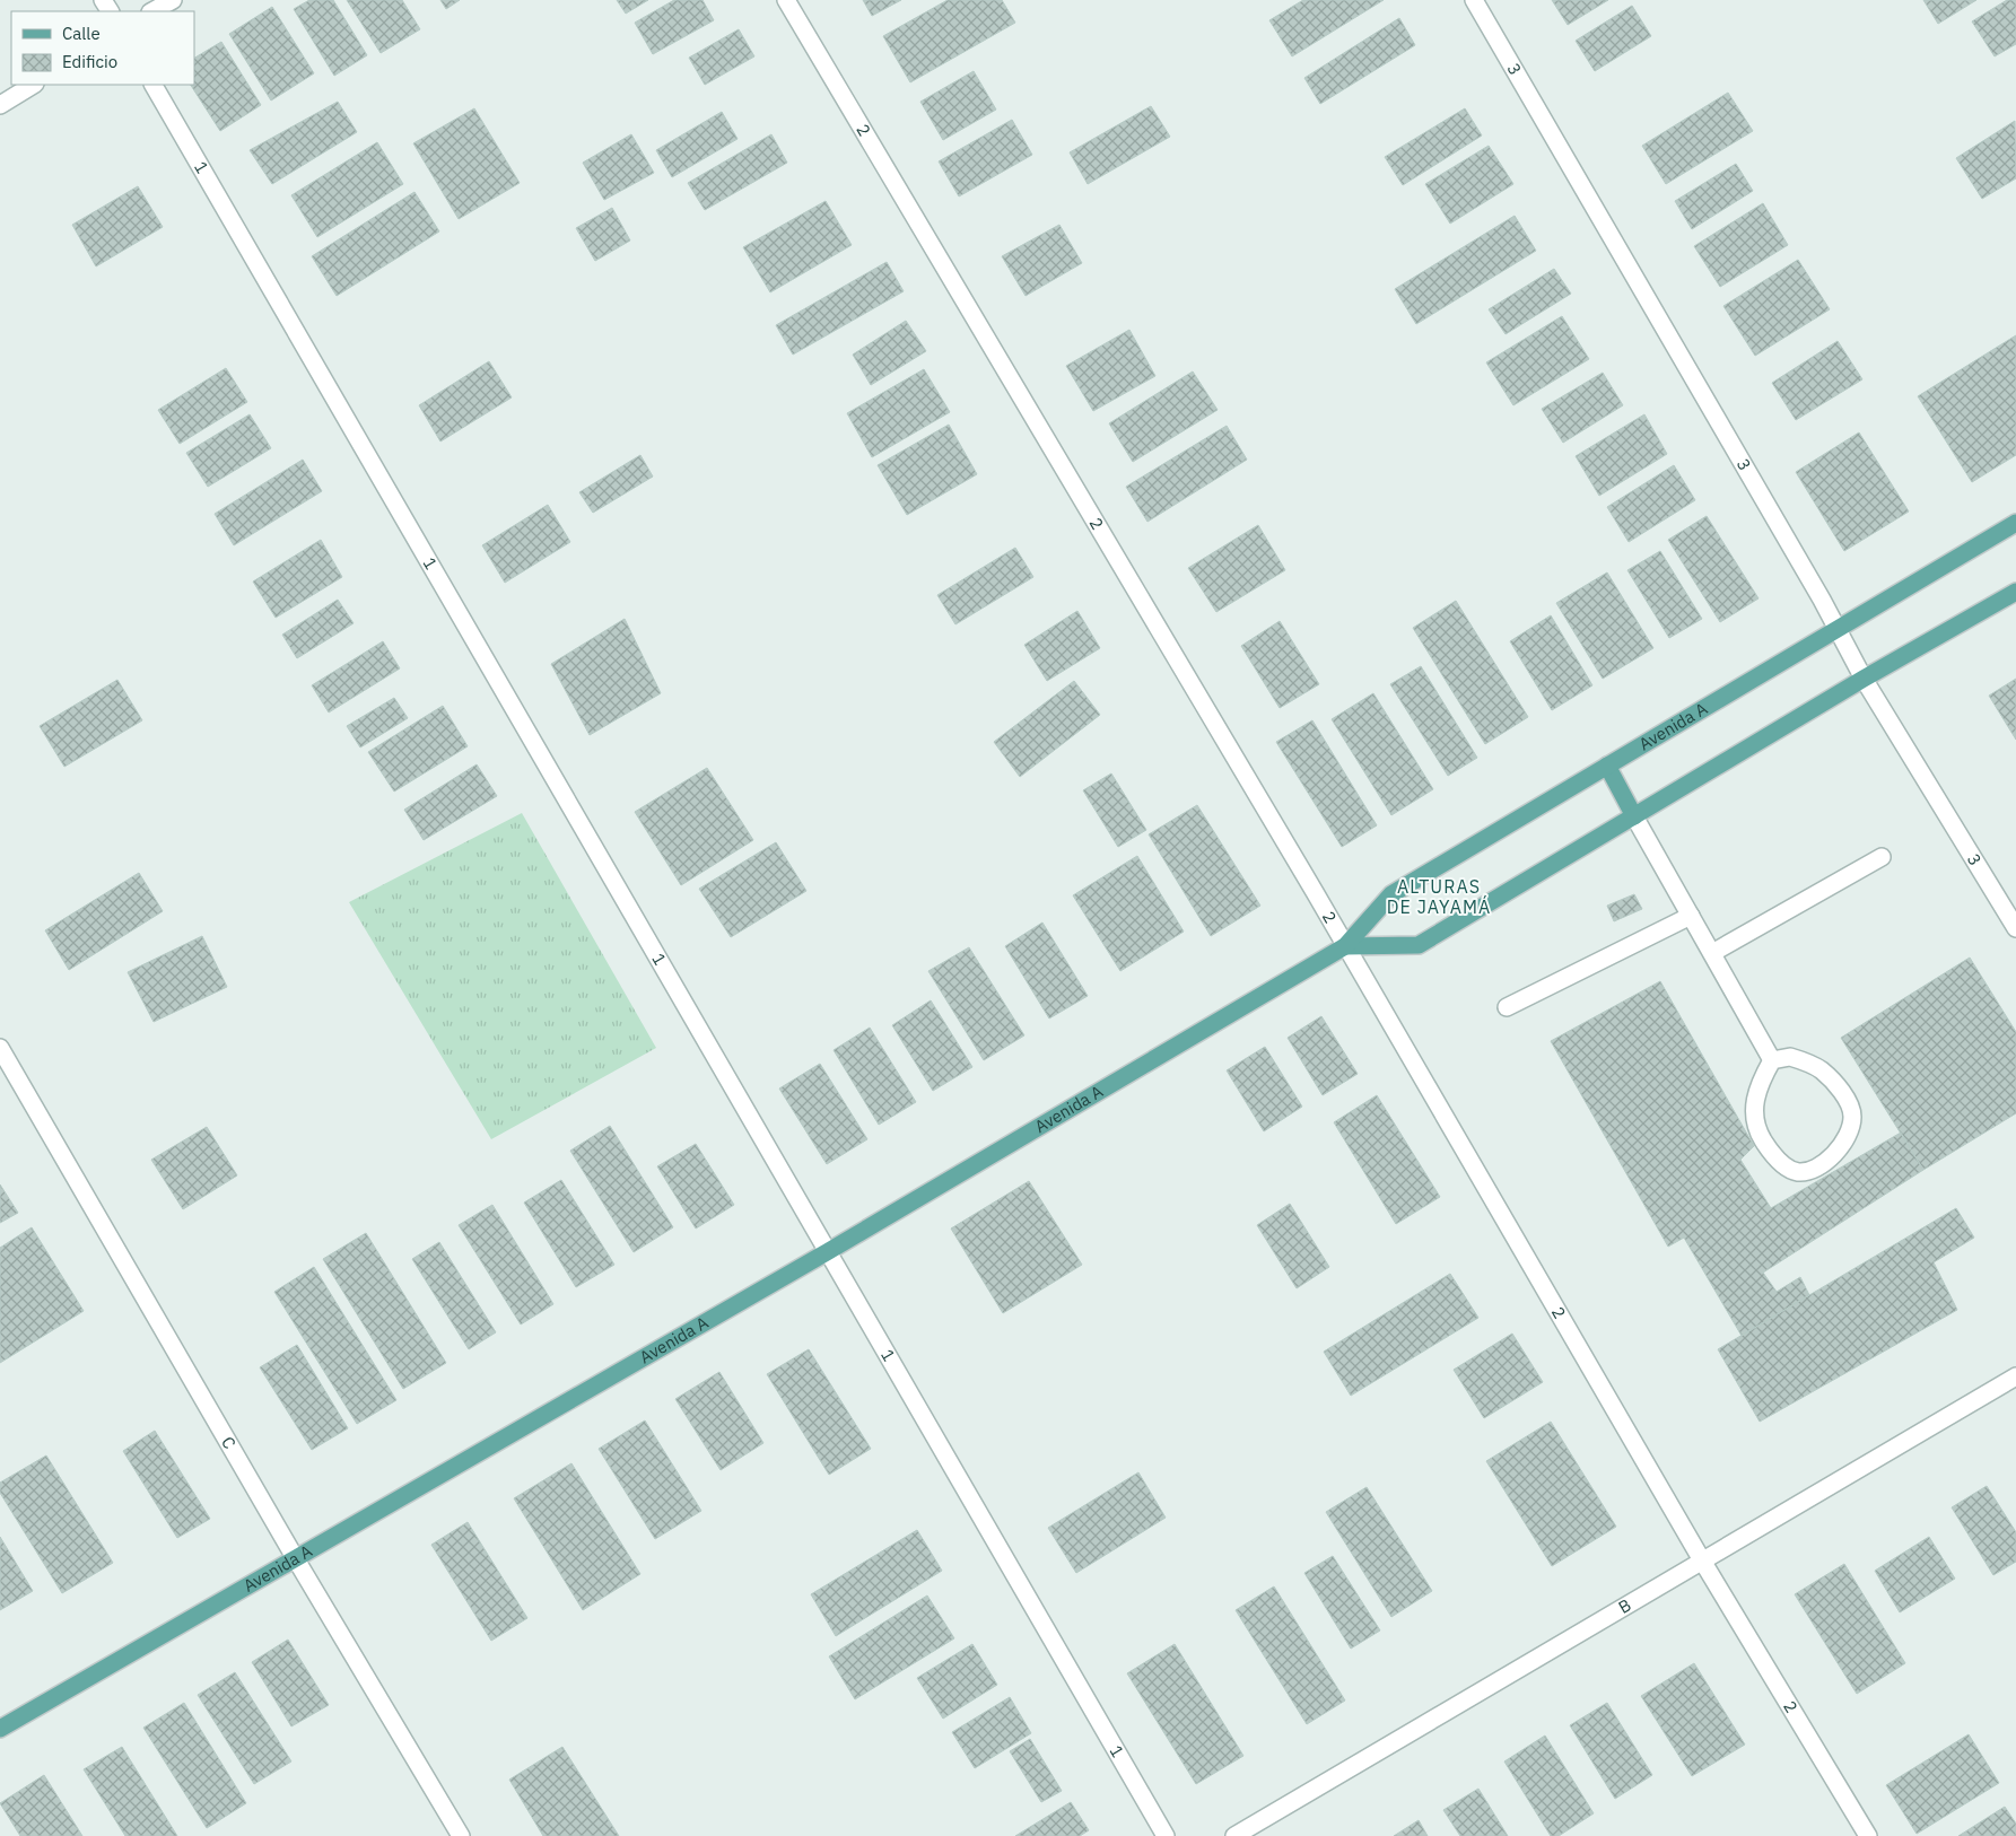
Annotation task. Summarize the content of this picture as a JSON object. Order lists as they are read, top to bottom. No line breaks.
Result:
{"streets":{"main road":["Avenida A"],"street":["3","2","1","C","B"]},"crossings":[["3","Avenida A"],["2","Avenida A"],["2","B"],["1","Avenida A"],["Avenida A","C"]],"districts":["ALTURAS DE JAYAMÁ"],"legend":["Calle","Edificio"]}
